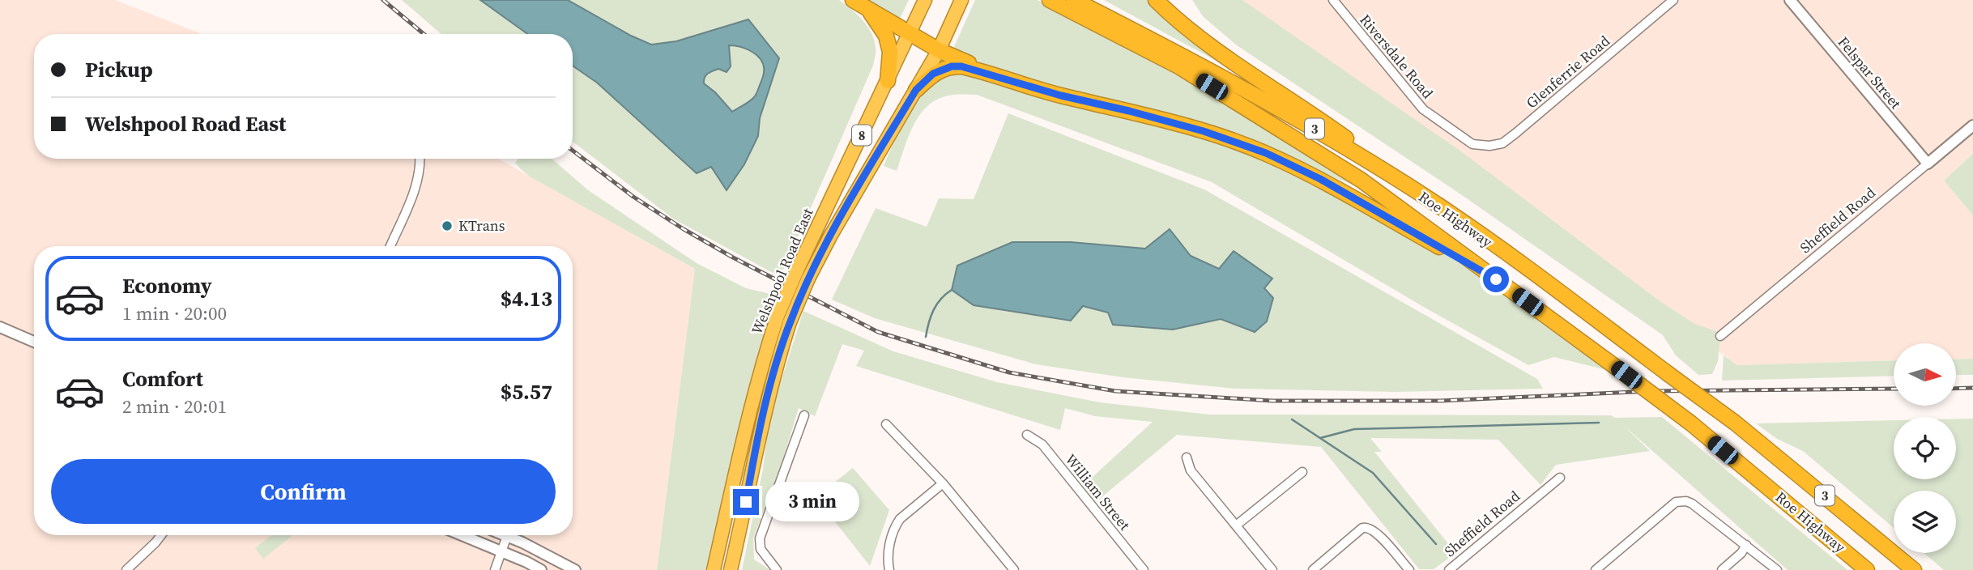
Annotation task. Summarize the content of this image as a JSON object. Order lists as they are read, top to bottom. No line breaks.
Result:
{"streets":{"highway":["3","8","Roe Highway","Welshpool Road East"],"street":["Riversdale Road","Glenferrie Road","Felspar Street","Sheffield Road","William Street"]},"crossings":[["Riversdale Road","Glenferrie Road"],["Felspar Street","Sheffield Road"]],"places":["KTrans"],"north":"right","page":{"banner":["Pickup","Welshpool Road East"],"list":[{"name":"Economy","note":"1 min · 20:00","value":"$4.13"},{"name":"Comfort","note":"2 min · 20:01","value":"$5.57"}],"buttons":"Confirm","bubble":"3 min"}}
